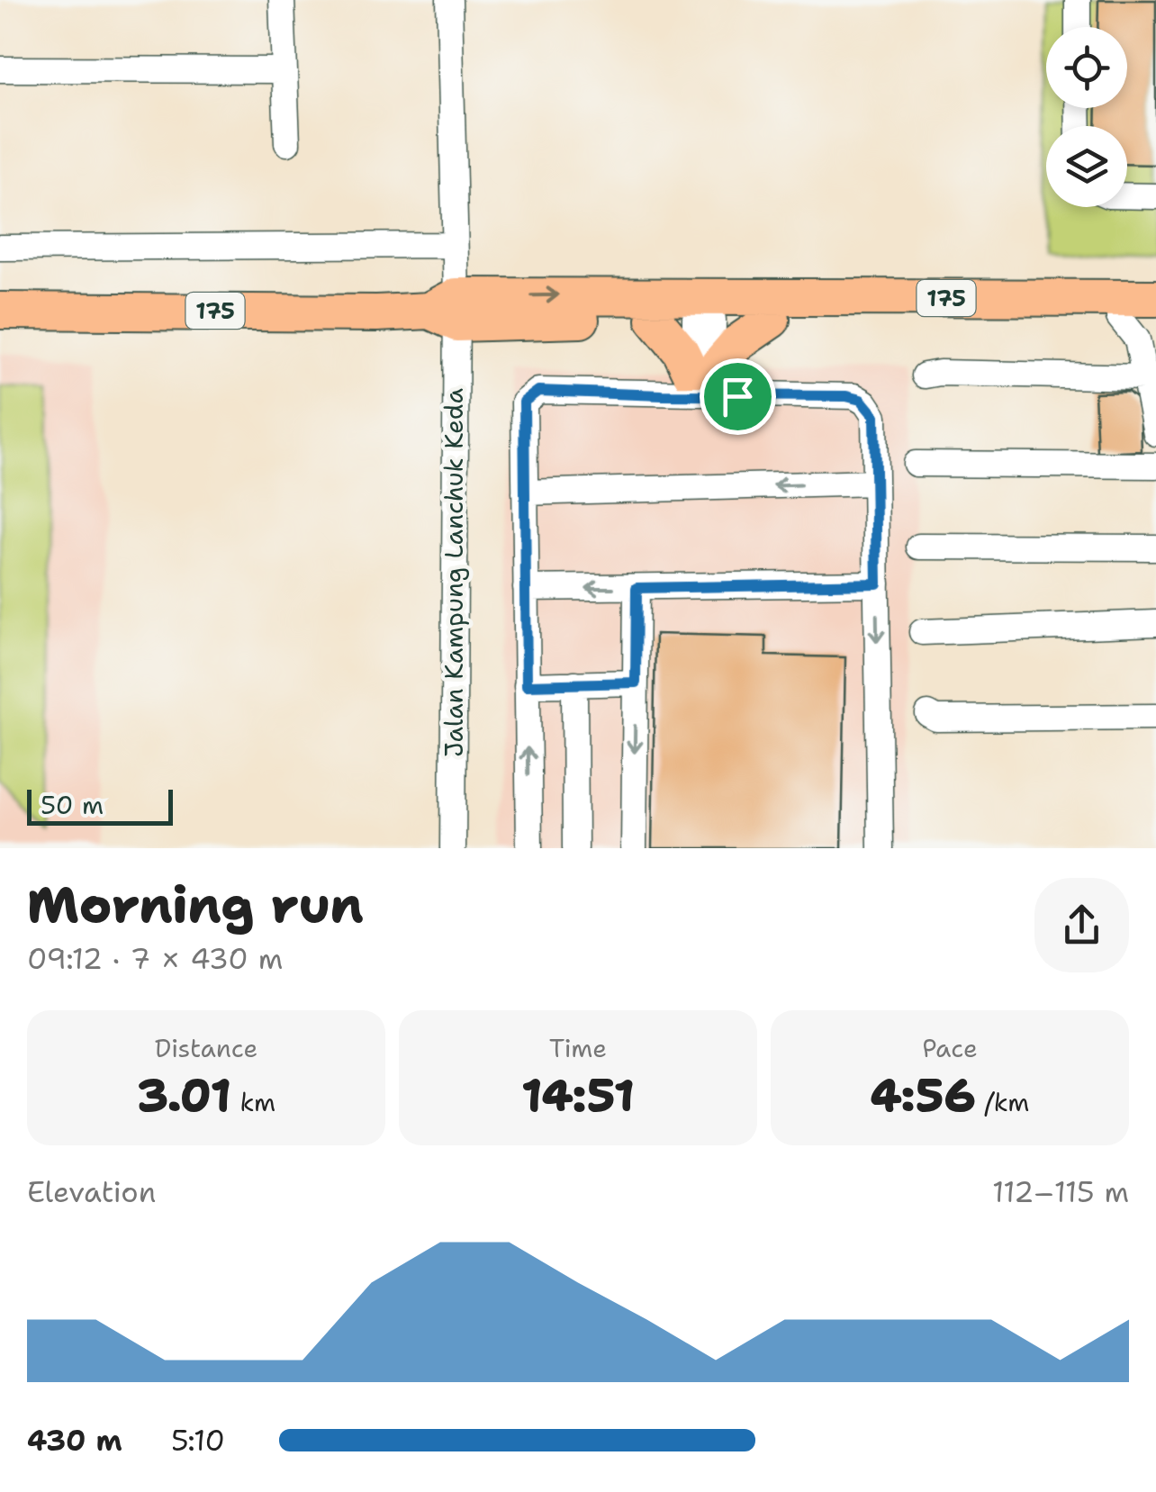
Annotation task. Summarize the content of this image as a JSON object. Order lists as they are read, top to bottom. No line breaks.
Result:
{"streets":{"highway":["175"],"street":["Jalan Kampung Lanchuk Keda"]},"crossings":[["175","Jalan Kampung Lanchuk Keda"]],"scale_bar":"50 m","page":{"scale":"50 m","heading":["Morning run","09:12 · 7 × 430 m"],"stats":[["Distance","3.01 km"],["Time","14:51"],["Pace","4:56 /km"]],"chart":["Elevation","112–115 m"],"list":[{"name":"430 m","note":"5:10"}]}}
